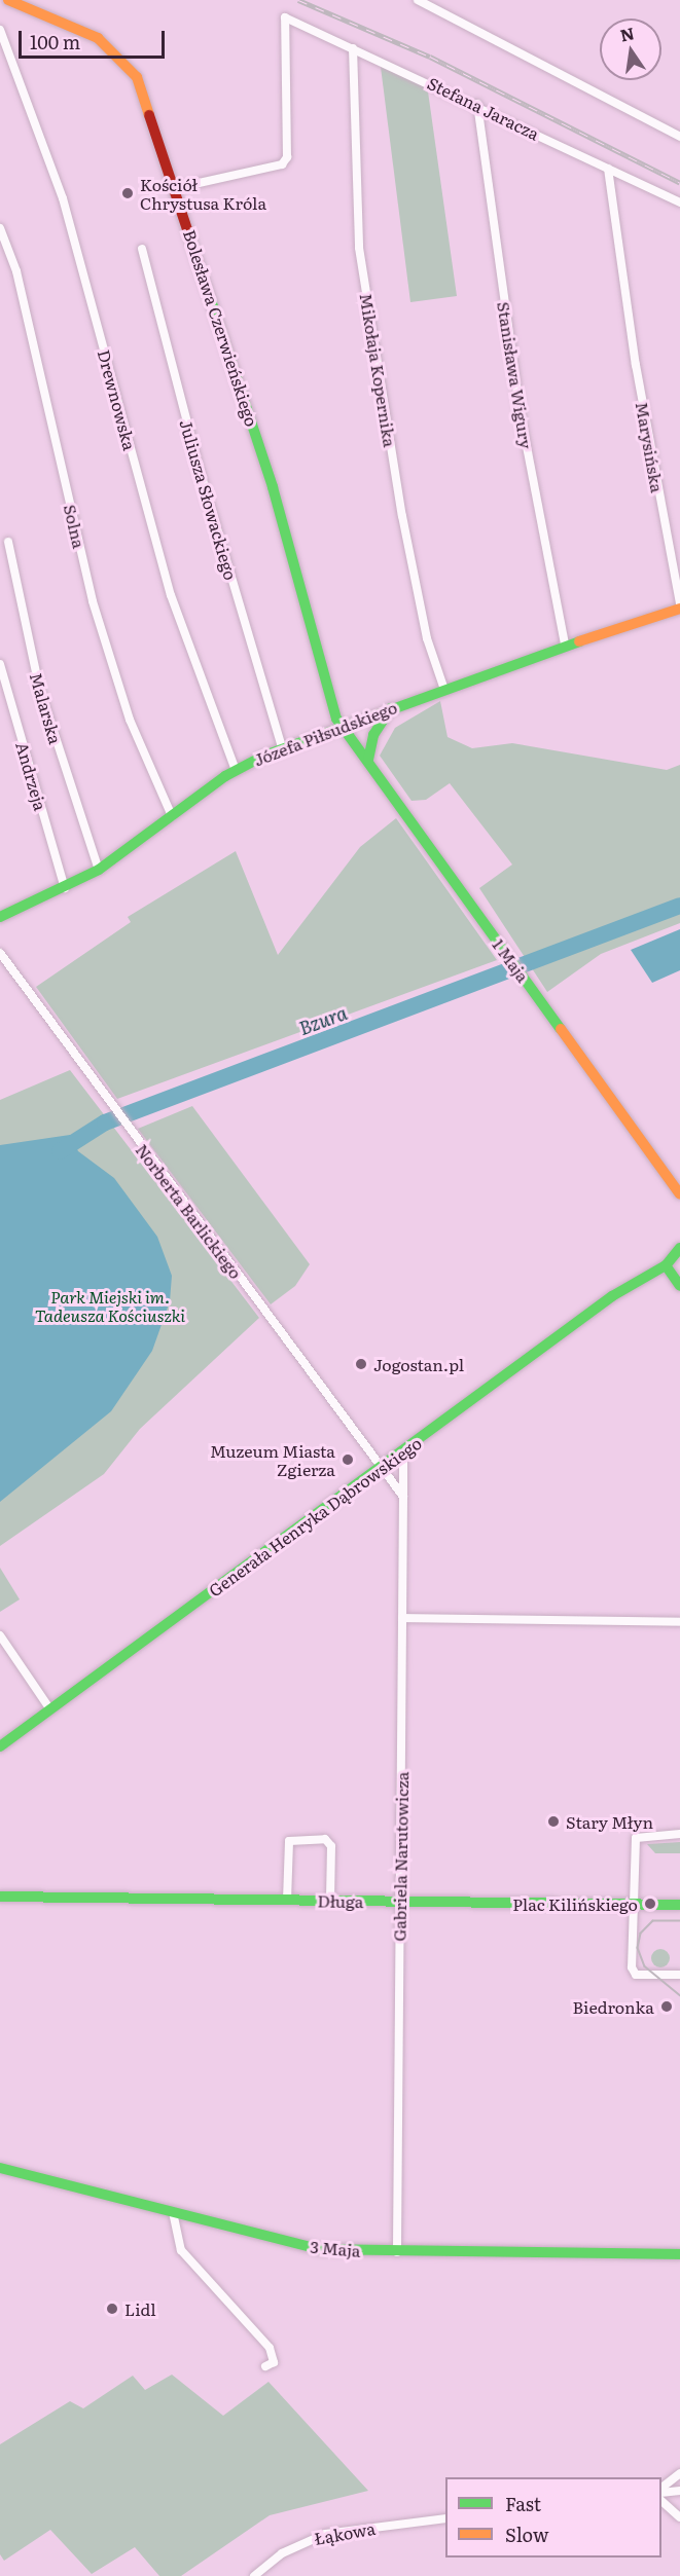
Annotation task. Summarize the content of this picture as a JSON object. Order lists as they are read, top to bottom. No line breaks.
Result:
{"streets":{"street":["Stefana Jaracza","Bolesława Czerwieńskiego","Mikołaja Kopernika","Stanisława Wigury","Drewnowska","Marysińska","Juliusza Słowackiego","Solna","Malarska","Józefa Piłsudskiego","Andrzeja","1 Maja","Norberta Barlickiego","Generała Henryka Dąbrowskiego","Gabriela Narutowicza","Długa","3 Maja","Łąkowa"]},"crossings":[["Stefana Jaracza","Bolesława Czerwieńskiego"],["Stefana Jaracza","Mikołaja Kopernika"],["Stefana Jaracza","Stanisława Wigury"],["Stefana Jaracza","Marysińska"],["Bolesława Czerwieńskiego","Józefa Piłsudskiego"],["Bolesława Czerwieńskiego","1 Maja"],["Mikołaja Kopernika","Józefa Piłsudskiego"],["Stanisława Wigury","Józefa Piłsudskiego"],["Drewnowska","Józefa Piłsudskiego"],["Juliusza Słowackiego","Józefa Piłsudskiego"],["Solna","Józefa Piłsudskiego"],["Malarska","Józefa Piłsudskiego"],["Józefa Piłsudskiego","Andrzeja"],["Józefa Piłsudskiego","1 Maja"],["Norberta Barlickiego","Generała Henryka Dąbrowskiego"],["Generała Henryka Dąbrowskiego","Gabriela Narutowicza"],["Gabriela Narutowicza","Długa"],["Gabriela Narutowicza","3 Maja"]],"water":["Bzura"],"parks":["Park Miejski im. Tadeusza Kościuszki"],"places":["Kościół Chrystusa Króla","Jogostan.pl","Muzeum Miasta Zgierza","Stary Młyn","Plac Kilińskiego","Biedronka","Lidl"],"legend":["Fast","Slow"],"scale_bar":"100 m","north":"top"}
